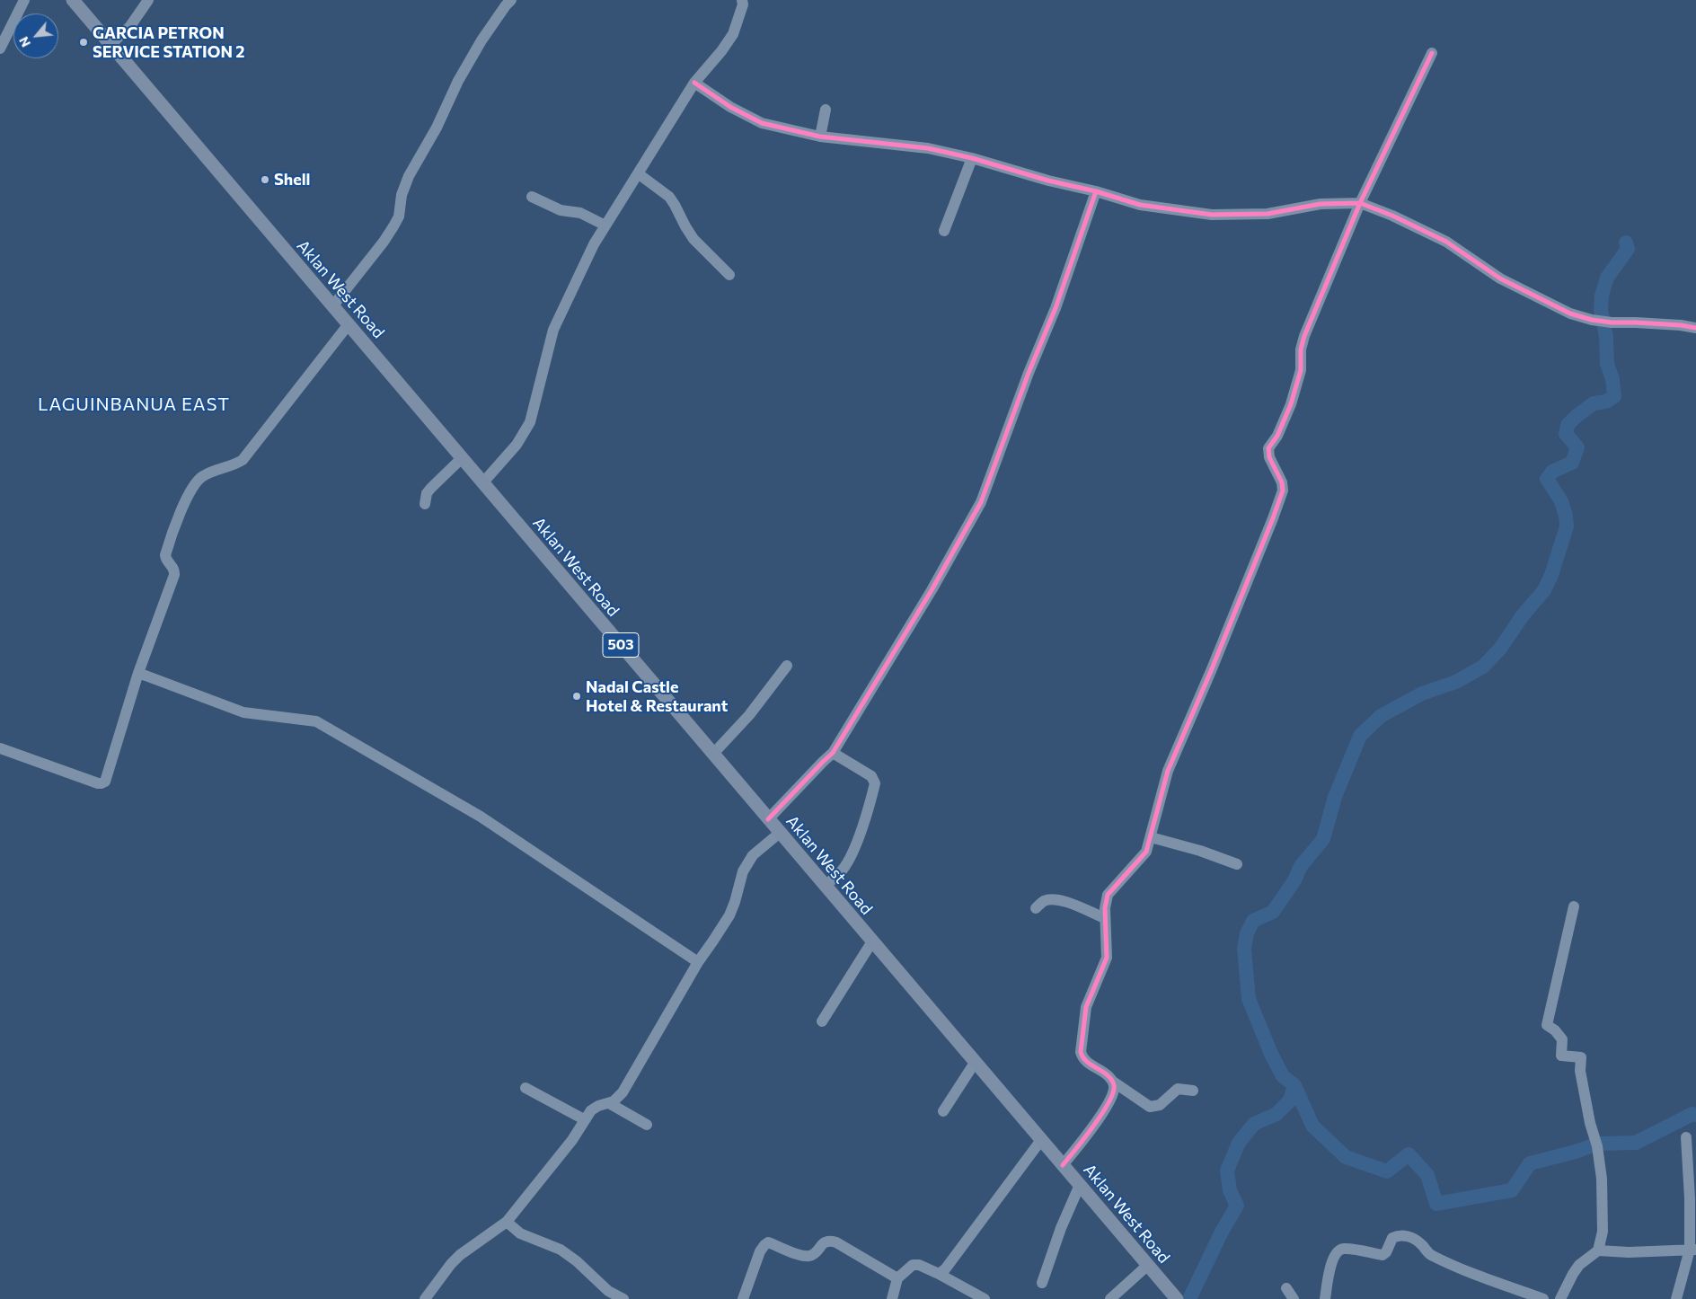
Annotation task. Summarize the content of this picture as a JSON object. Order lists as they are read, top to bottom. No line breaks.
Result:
{"streets":{"main road":["Aklan West Road","503"]},"districts":["LAGUINBANUA EAST"],"places":["GARCIA PETRON SERVICE STATION 2","Shell","Nadal Castle Hotel & Restaurant"],"north":"bottom left"}
